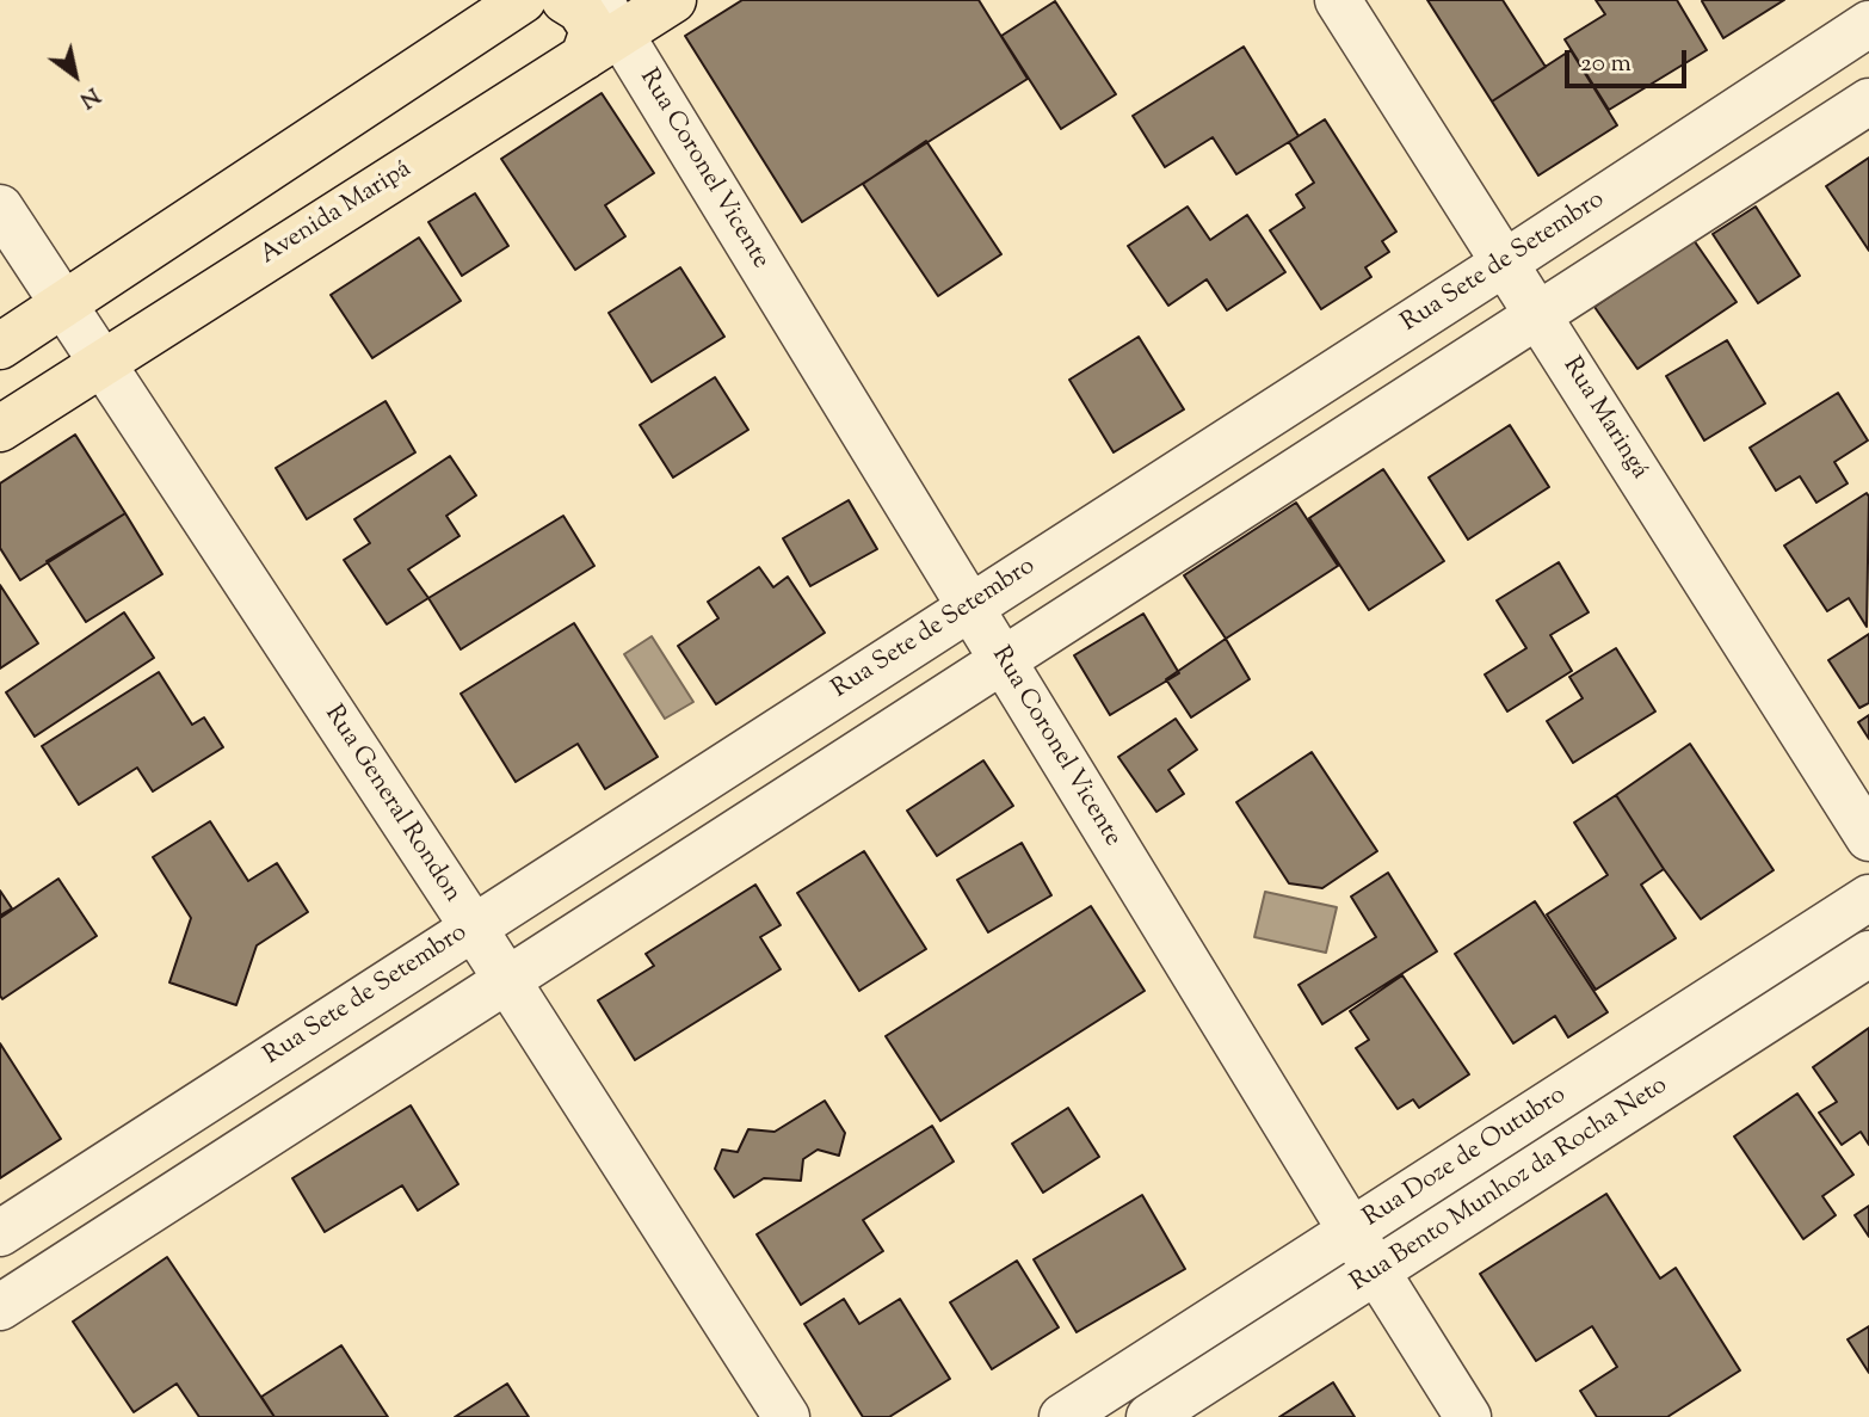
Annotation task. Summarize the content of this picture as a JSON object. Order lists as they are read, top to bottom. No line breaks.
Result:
{"streets":{"main road":["Avenida Maripá"],"street":["Rua Coronel Vicente","Rua Sete de Setembro","Rua Maringá","Rua General Rondon","Rua Doze de Outubro","Rua Bento Munhoz da Rocha Neto"]},"crossings":[["Rua Coronel Vicente","Avenida Maripá"],["Rua Coronel Vicente","Rua Sete de Setembro"],["Rua Coronel Vicente","Rua Doze de Outubro"],["Rua Coronel Vicente","Rua Bento Munhoz da Rocha Neto"],["Avenida Maripá","Rua General Rondon"],["Rua Sete de Setembro","Rua Maringá"],["Rua Sete de Setembro","Rua General Rondon"]],"scale_bar":"20 m","north":"bottom right"}
